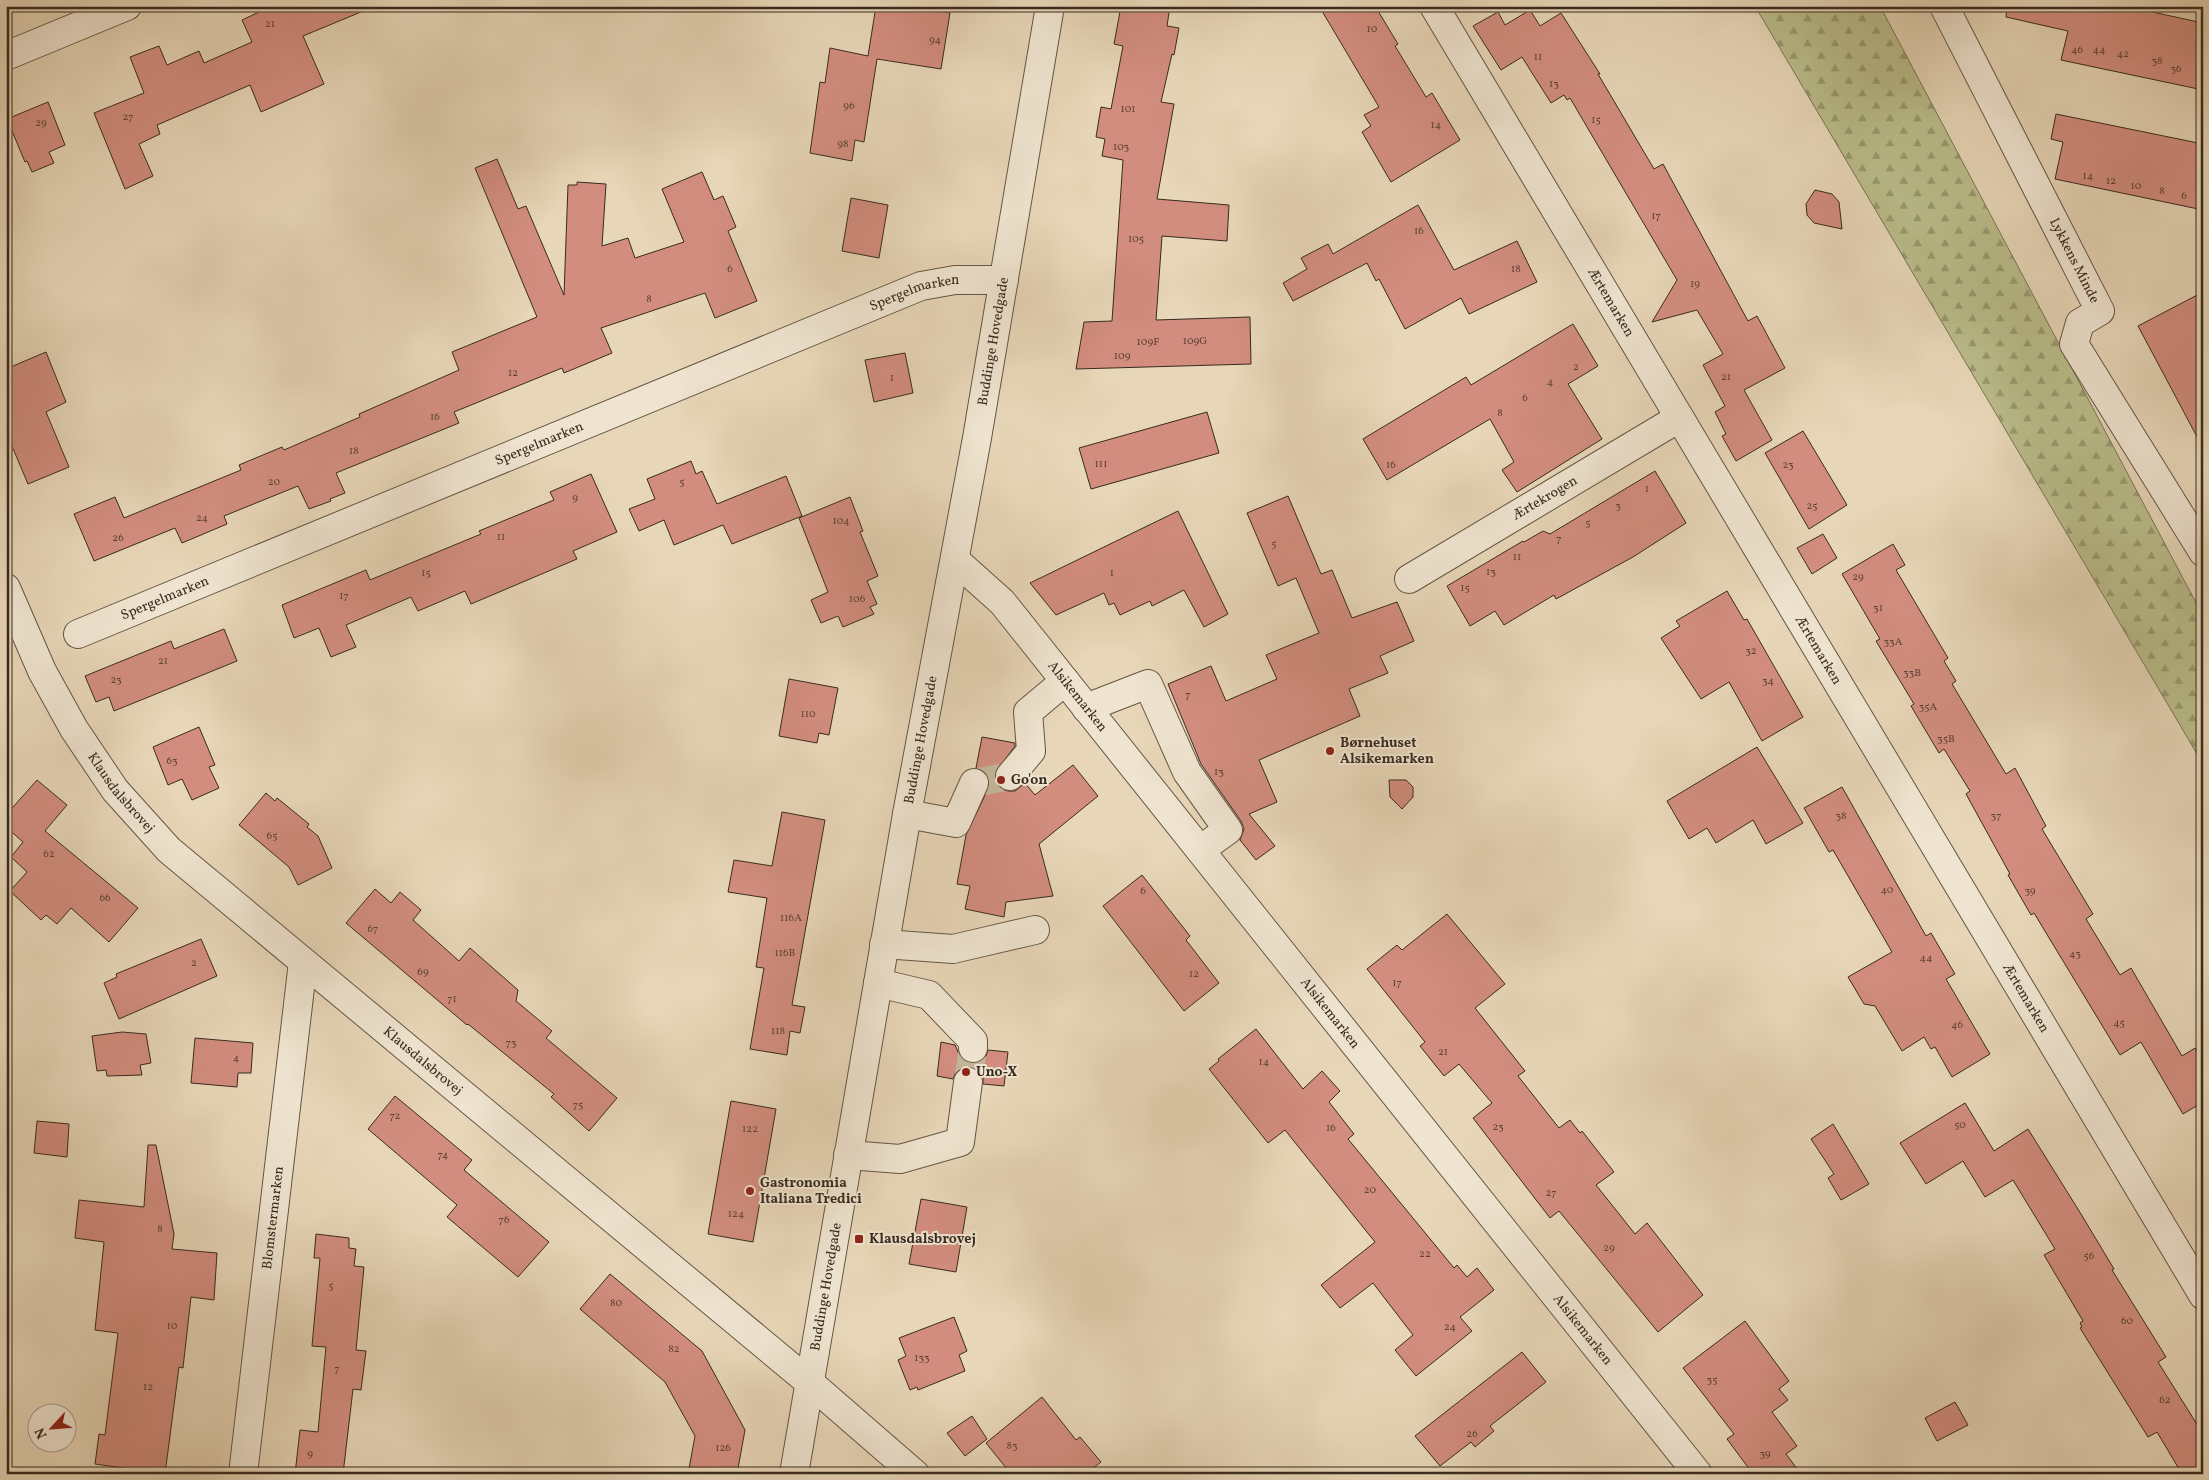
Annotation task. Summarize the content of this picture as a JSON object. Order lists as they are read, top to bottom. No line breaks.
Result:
{"streets":{"street":["Lykkens Minde","Spergelmarken","Ærtemarken","Buddinge Hovedgade","Ærtekrogen","Alsikemarken","Klausdalsbrovej","Blomstermarken"]},"crossings":[["Spergelmarken","Buddinge Hovedgade"],["Ærtemarken","Ærtekrogen"],["Buddinge Hovedgade","Alsikemarken"],["Buddinge Hovedgade","Klausdalsbrovej"],["Klausdalsbrovej","Blomstermarken"]],"places":{"other":["Børnehuset Alsikemarken","Go'on","Uno-X","Gastronomia Italiana Tredici"],"transit":["Klausdalsbrovej"]},"house_numbers":["21","10","94","46","44","42","11","38","36","13","96","101","27","15","29","14","98","103","14","12","10","8","6","17","16","105","6","18","19","8","109G","109F","109","2","12","21","1","4","6","8","16","18","111","16","23","20","5","1","9","3","25","24","104","5","11","26","7","5","11","13","15","1","29","15","17","106","31","33A","32","21","33B","23","34","7","35A","110","35B","63","13","38","37","65","62","40","6","39","66","116A","67","116B","43","44","2","69","12","17","71","45","46","118","73","21","4","14","75","72","50","23","16","122","74","20","27","124","76","8","29","22","56","5","80","60","10","24","82","133","7","35","12","62","26","83","126","9","39"],"north":"bottom left"}
